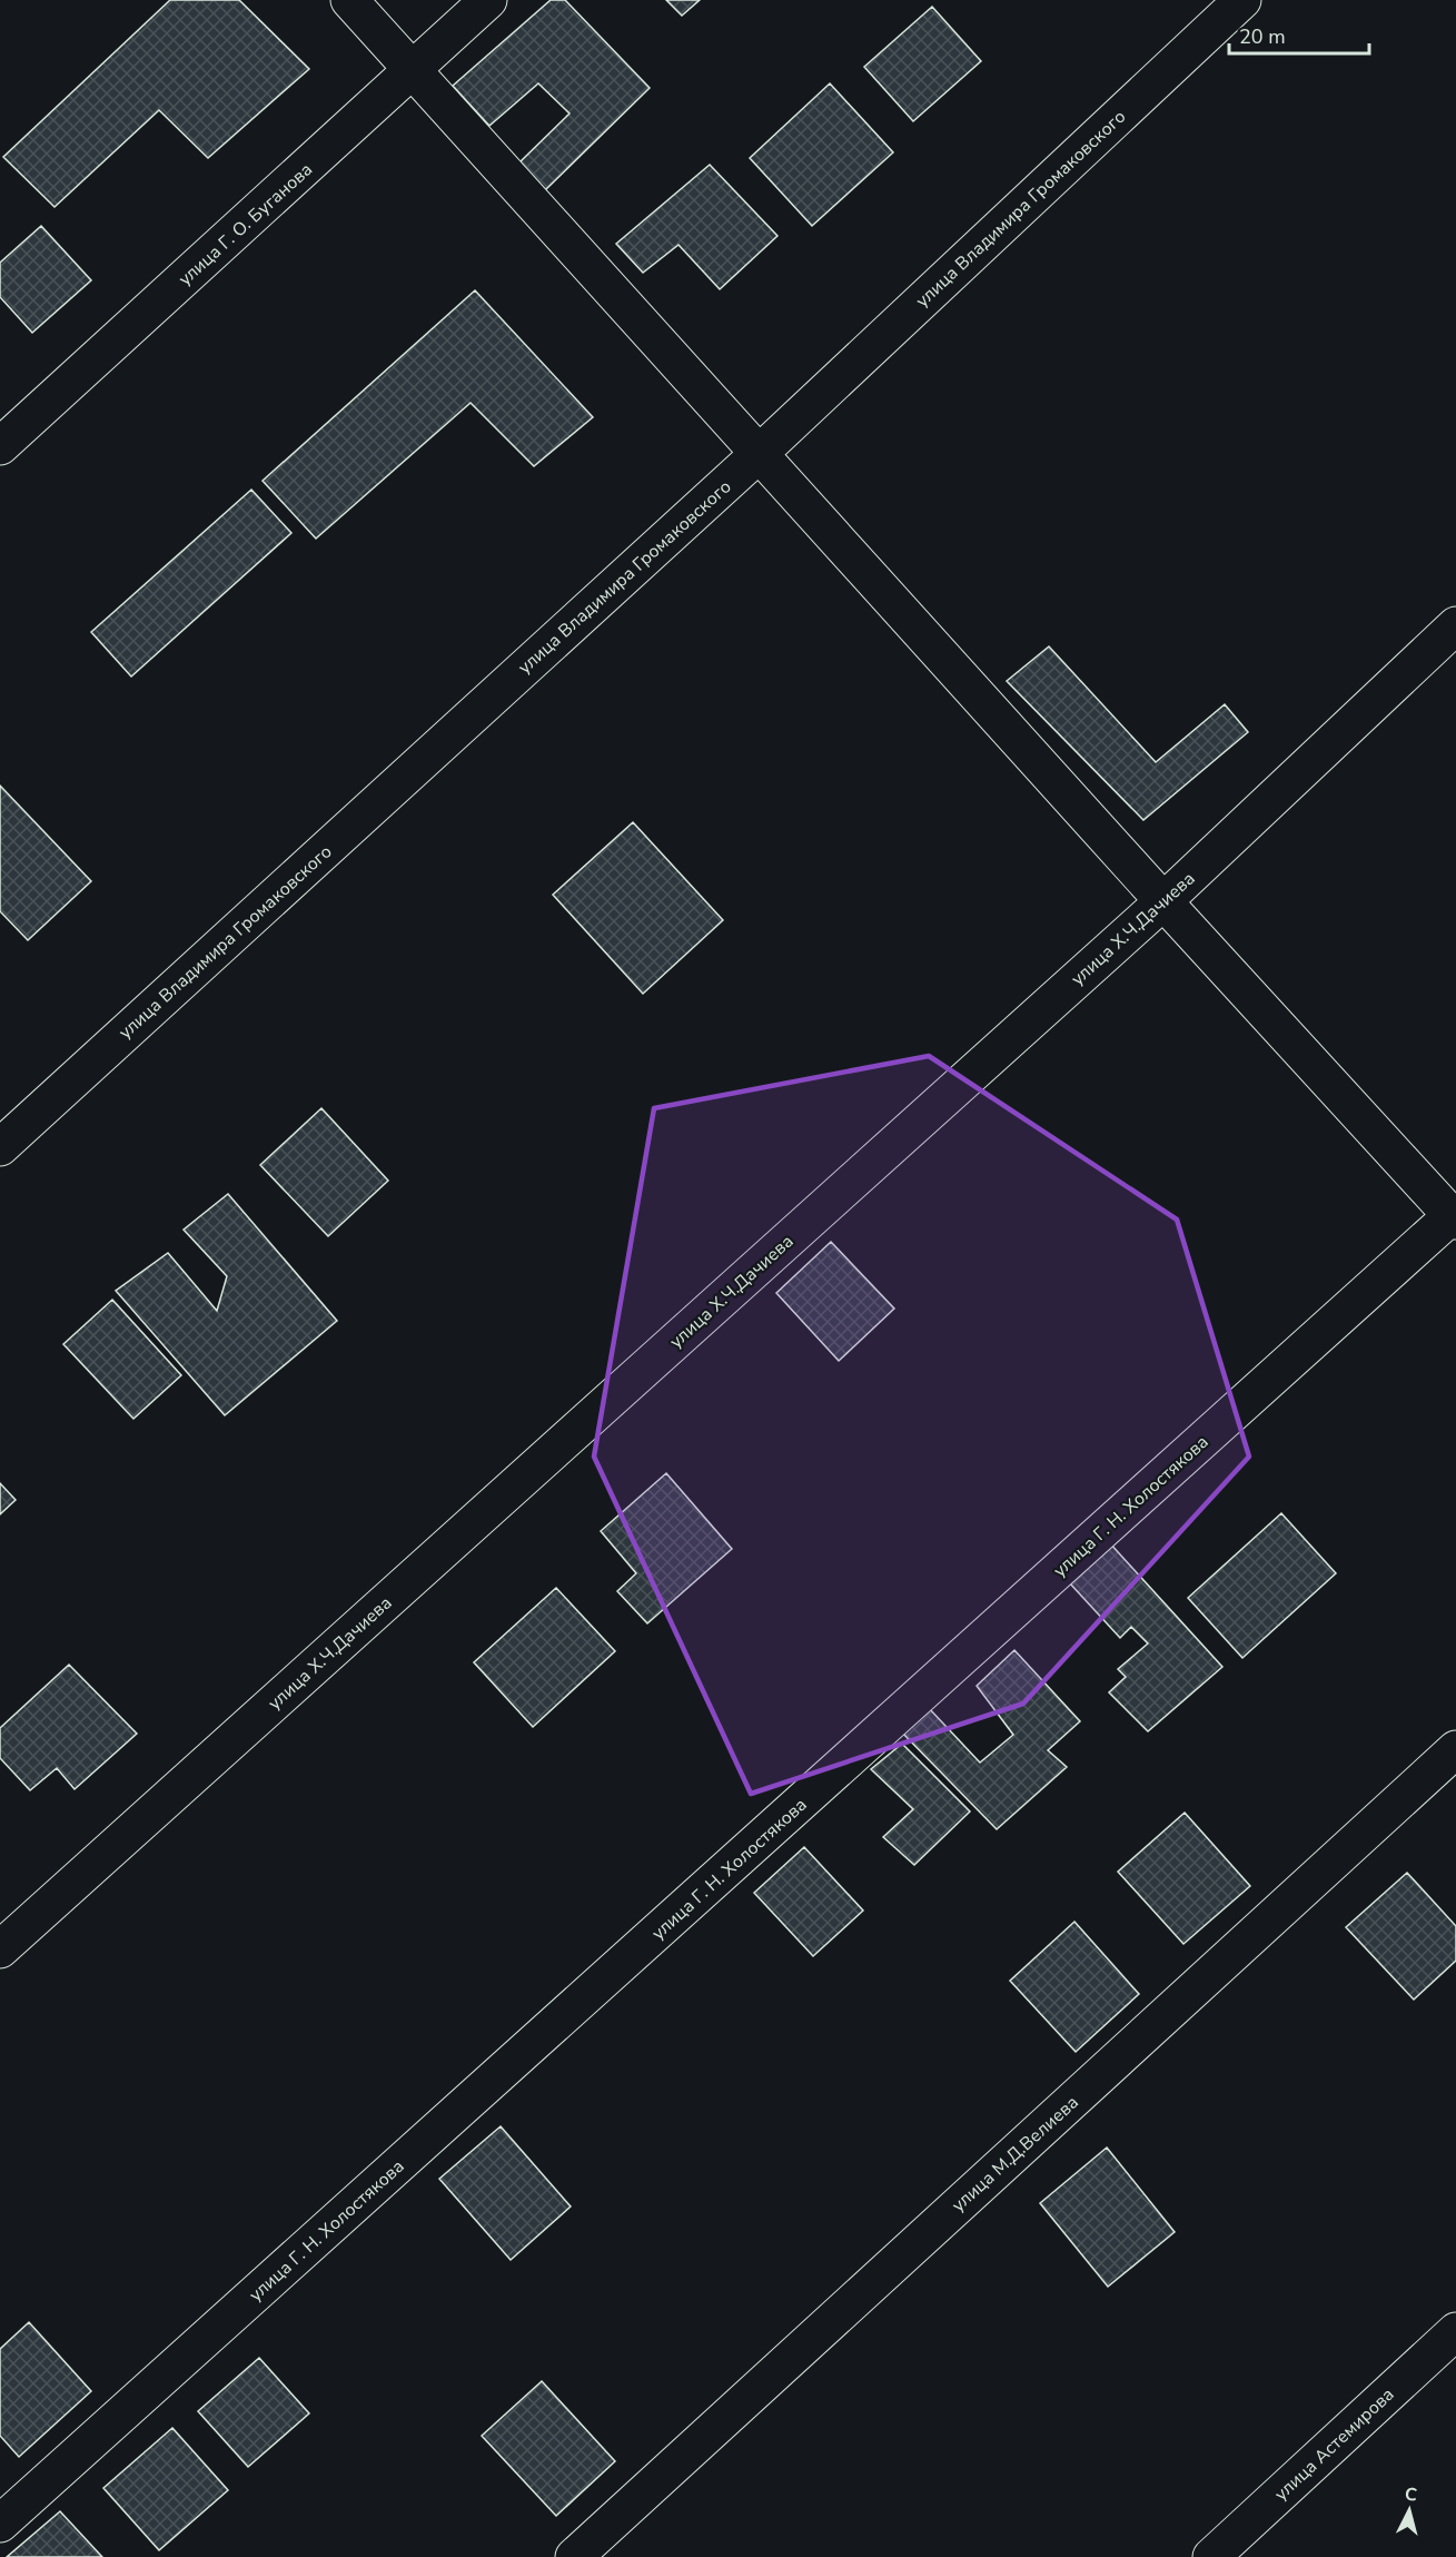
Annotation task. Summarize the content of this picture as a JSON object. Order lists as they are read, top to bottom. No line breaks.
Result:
{"streets":{"street":["улица Владимира Громаковского","улица Г. О. Буганова","улица Х.Ч.Дачиева","улица Г. Н. Холостякова","улица М.Д.Велиева","улица Астемирова"]},"scale_bar":"20 m","north":"top"}
